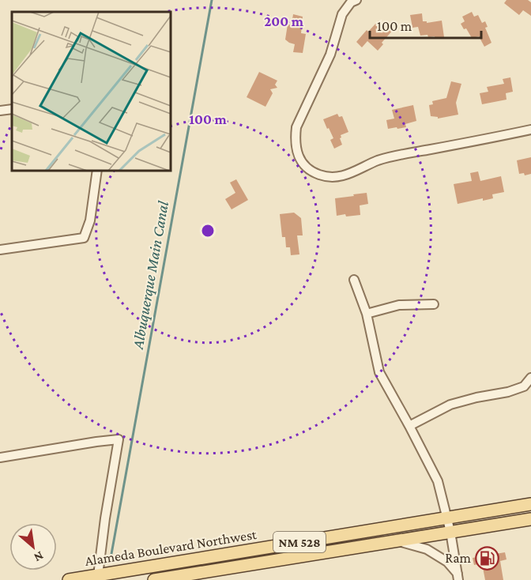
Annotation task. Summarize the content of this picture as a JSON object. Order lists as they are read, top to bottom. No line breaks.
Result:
{"streets":{"main road":["NM 528","Alameda Boulevard Northwest"]},"water":["Albuquerque Main Canal"],"places":{"fuel station":["Ram"]},"scale_bar":"100 m","north":"bottom right","rings":["200 m","100 m"]}
